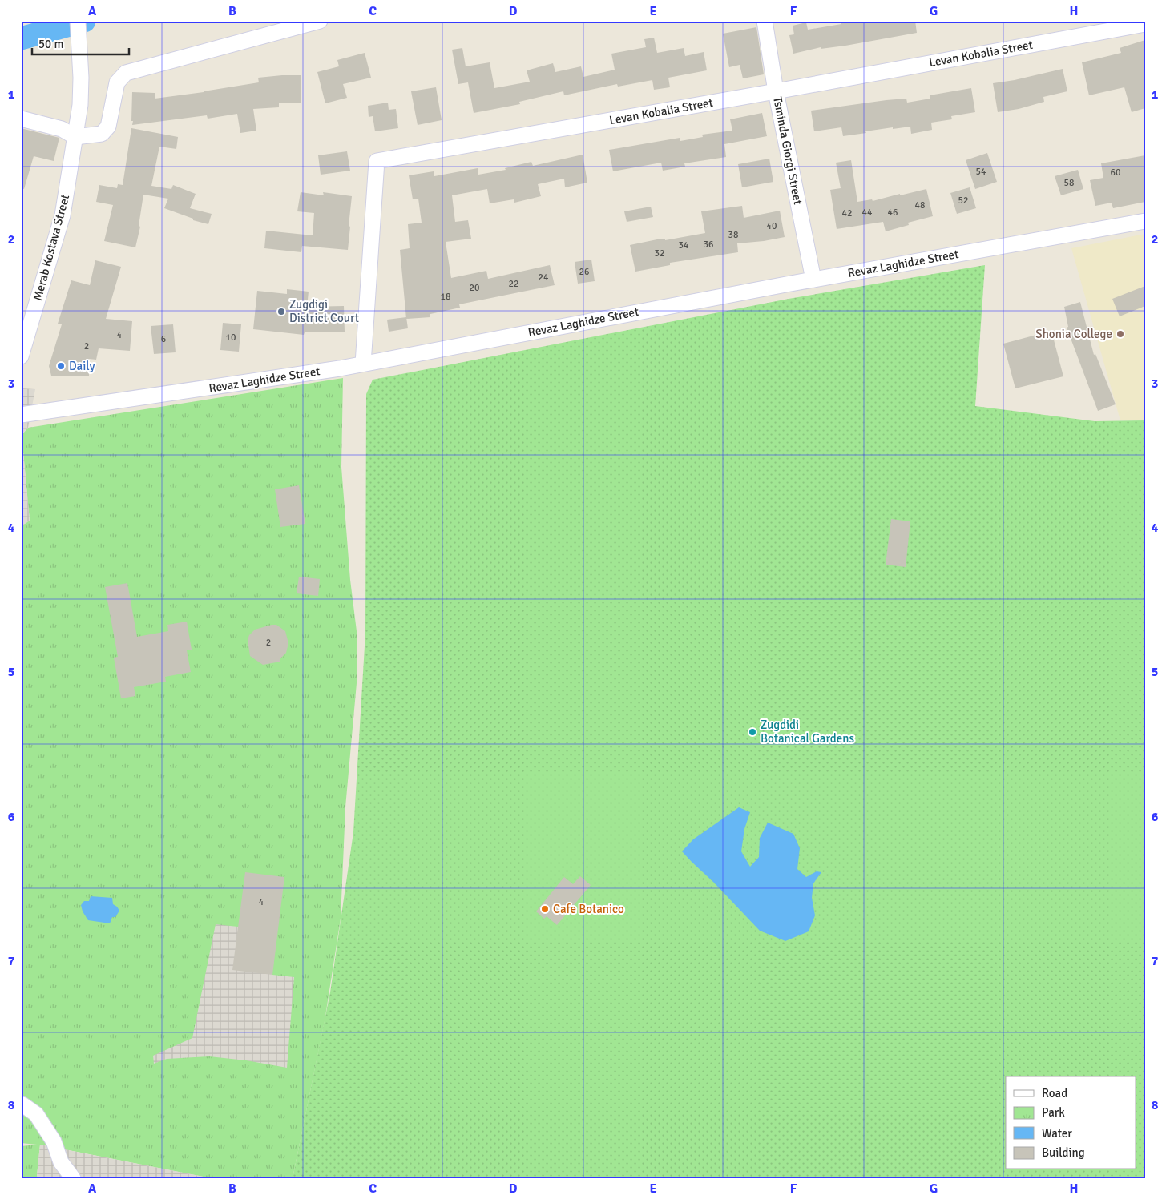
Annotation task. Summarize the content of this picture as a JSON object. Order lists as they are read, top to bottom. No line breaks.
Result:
{"streets":{"street":["Levan Kobalia Street","Tsminda Giorgi Street","Merab Kostava Street","Revaz Laghidze Street"]},"crossings":[["Levan Kobalia Street","Tsminda Giorgi Street"],["Levan Kobalia Street","Revaz Laghidze Street"],["Tsminda Giorgi Street","Revaz Laghidze Street"]],"places":["Zugdigi District Court","Shonia College","Daily","Zugdidi Botanical Gardens","Cafe Botanico"],"house_numbers":["54","60","58","52","48","44","46","42","40","38","36","34","32","26","24","22","20","18","4","10","6","2","2","4"],"legend":["Road","Park","Water","Building"],"scale_bar":"50 m","grid":{"columns":["A","B","C","D","E","F","G","H"],"rows":["1","2","3","4","5","6","7","8"]}}
